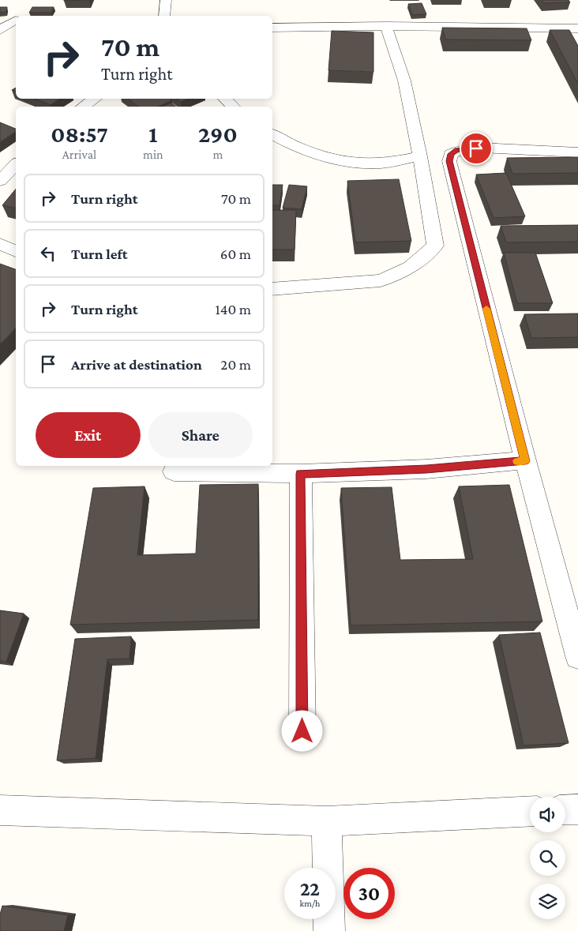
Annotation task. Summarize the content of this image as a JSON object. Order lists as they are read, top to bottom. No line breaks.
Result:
{"page":{"turn":["70 m","Turn right"],"eta":["08:57","Arrival","1","min","290","m"],"list":[{"name":"Turn right","value":"70 m"},{"name":"Turn left","value":"60 m"},{"name":"Turn right","value":"140 m"},{"name":"Arrive at destination","value":"20 m"}],"buttons":["Exit","Share"],"speed":"22 km/h","limit":"30"}}
